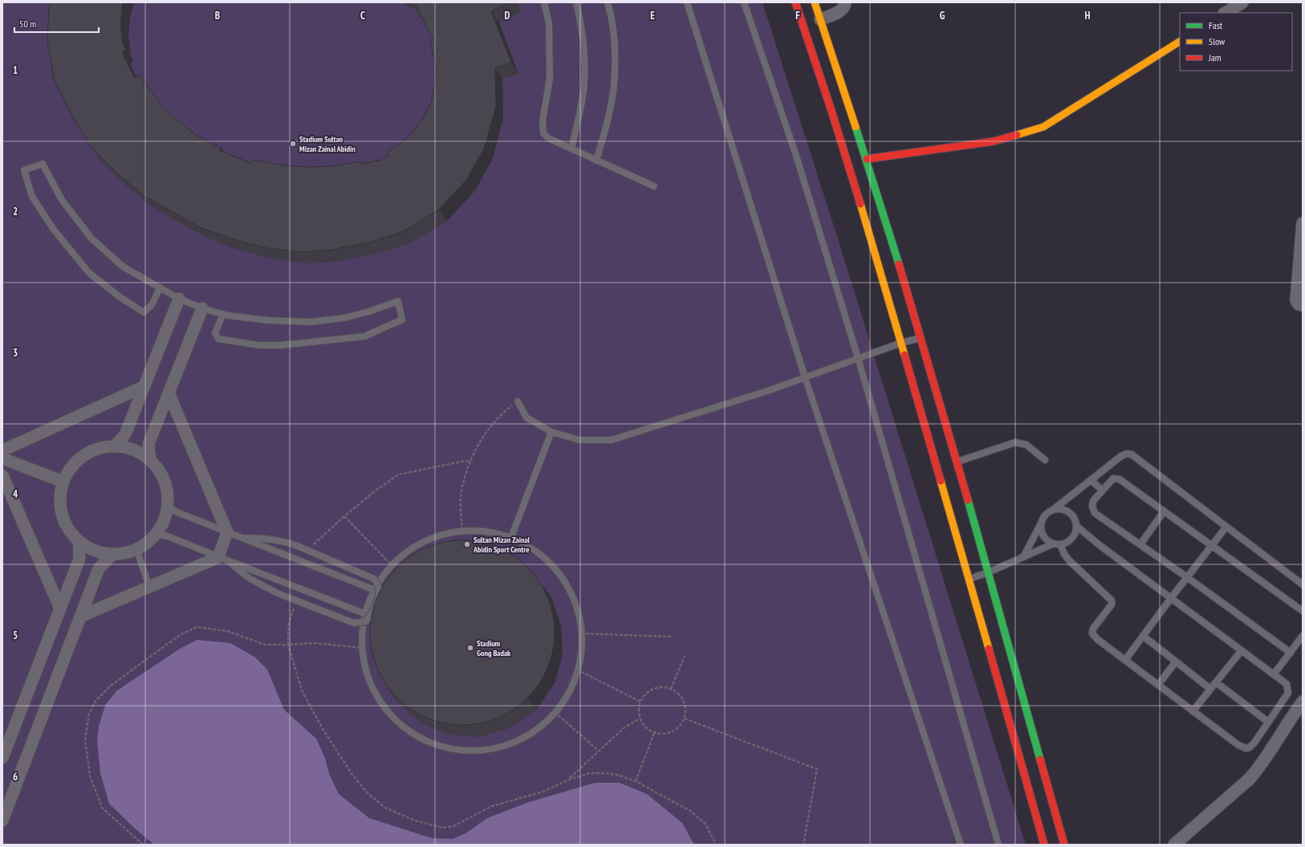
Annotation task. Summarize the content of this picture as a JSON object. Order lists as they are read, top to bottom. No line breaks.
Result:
{"places":["Stadium Sultan Mizan Zainal Abidin","Sultan Mizan Zainal Abidin Sport Centre","Stadium Gong Badak"],"legend":["Fast","Slow","Jam"],"scale_bar":"50 m","grid":{"columns":["B","C","D","E","F","G","H"],"rows":["1","2","3","4","5","6"]}}
